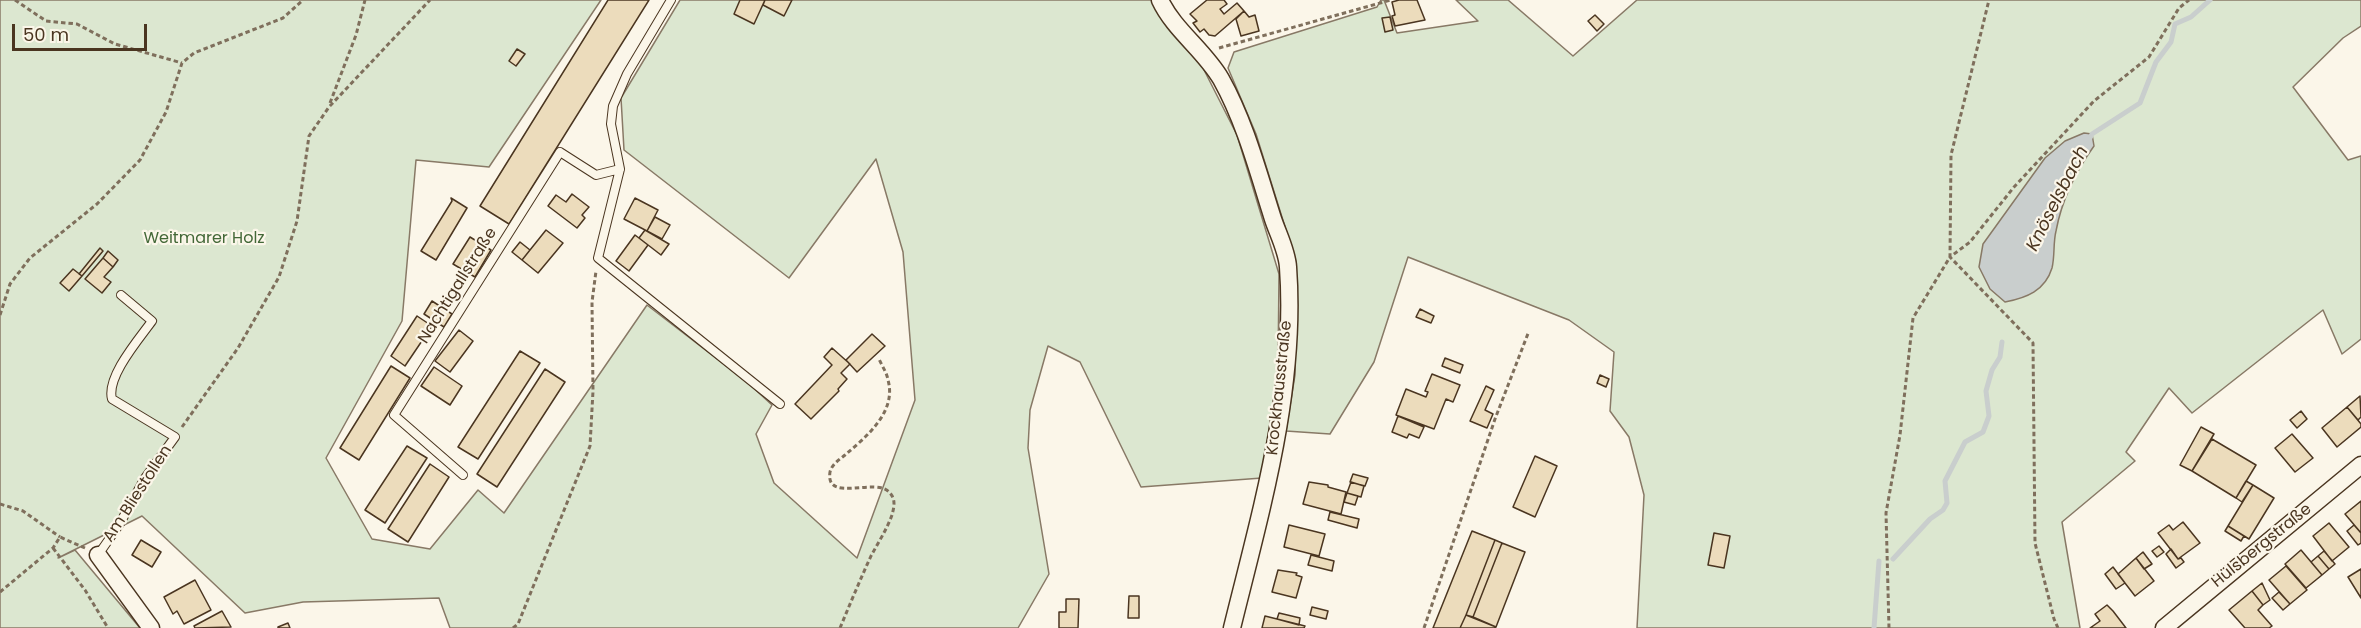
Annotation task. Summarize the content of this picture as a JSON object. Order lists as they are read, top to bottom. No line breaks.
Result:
{"streets":{"street":["Krockhausstraße","Am Bliestollen","Hülsbergstraße"],"lane":["Nachtigallstraße"]},"water":["Knöselsbach"],"parks":["Weitmarer Holz"],"scale_bar":"50 m"}
